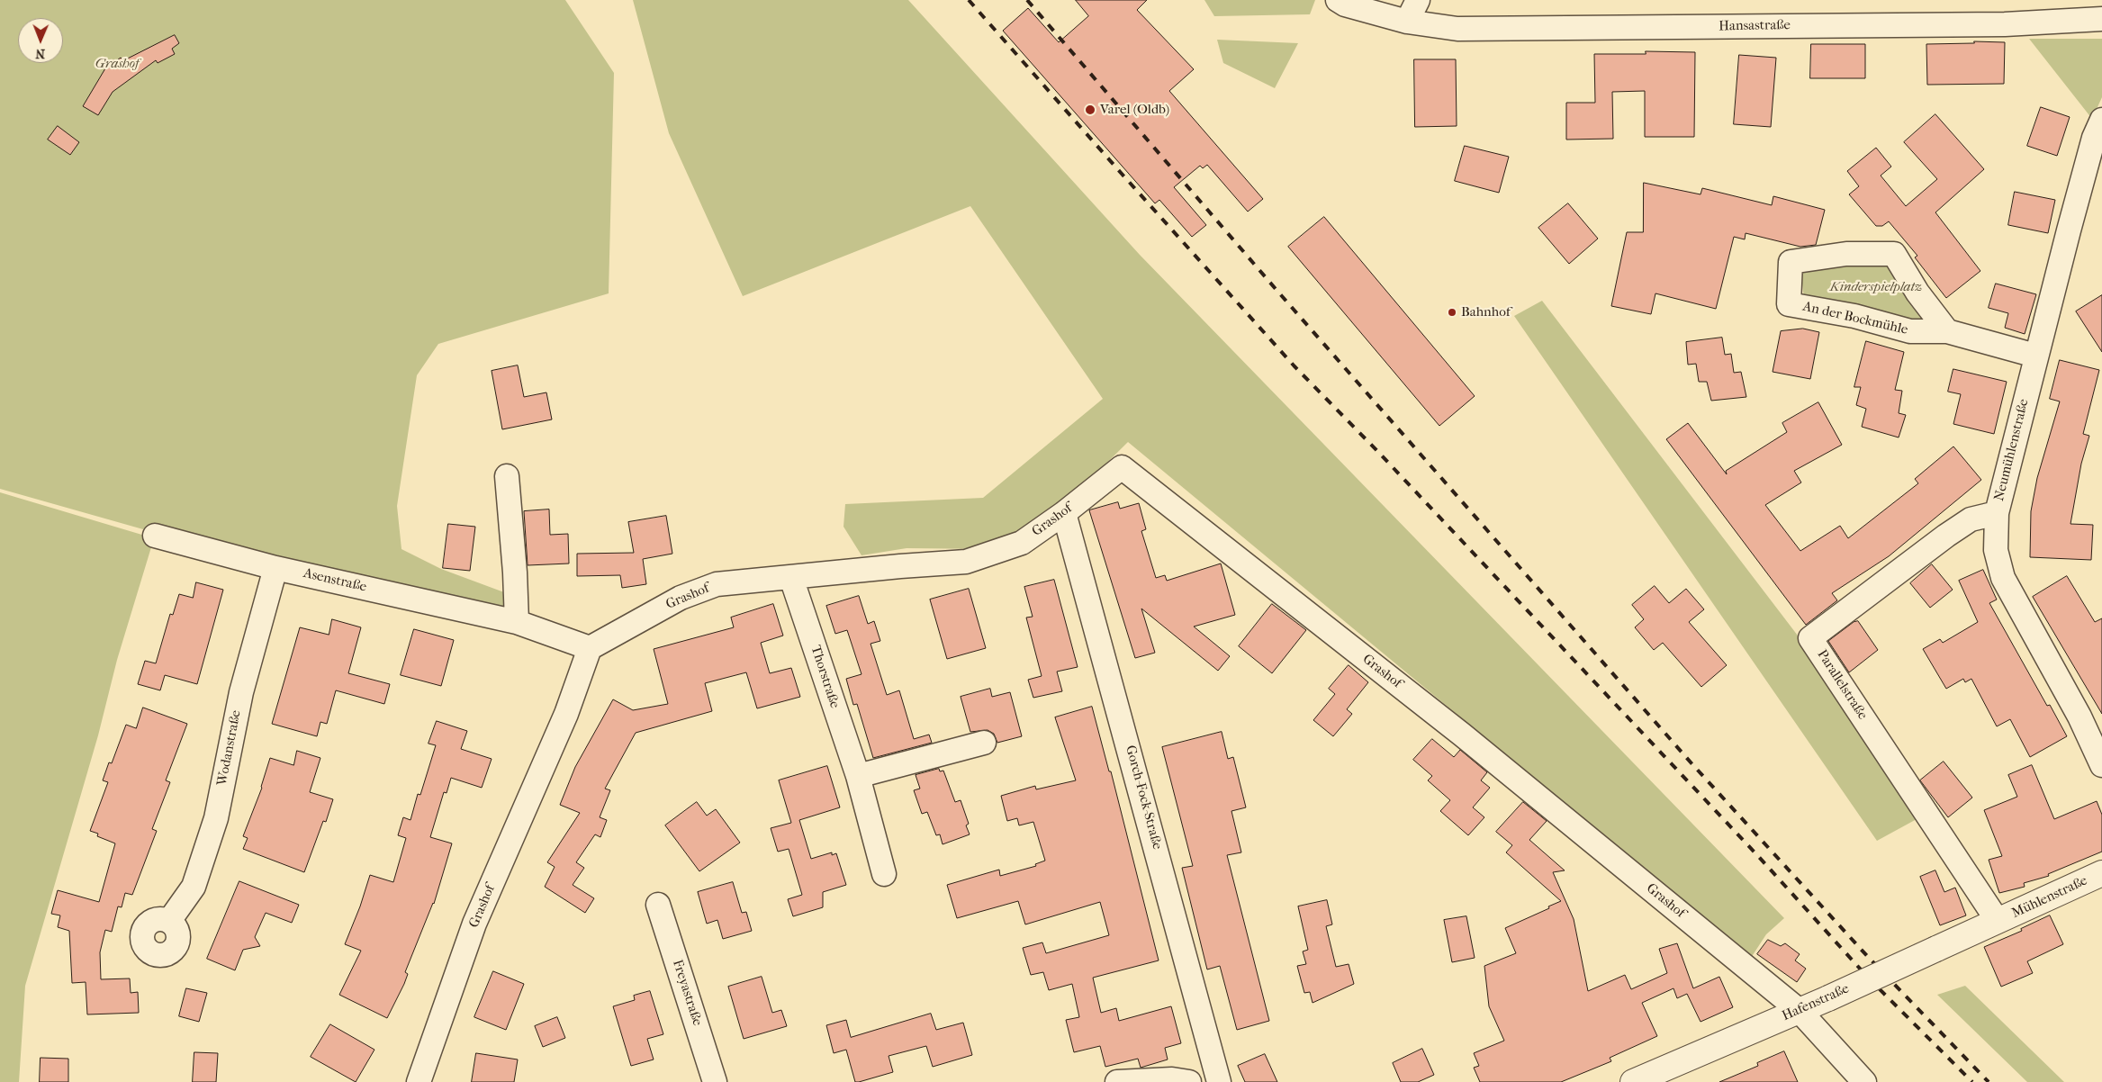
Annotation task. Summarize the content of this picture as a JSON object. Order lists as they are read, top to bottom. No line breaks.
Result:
{"streets":{"street":["Hansastraße","An der Bockmühle","Neumühlenstraße","Grashof","Asenstraße","Thorstraße","Parallelstraße","Wodanstraße","Gorch-Fock-Straße","Mühlenstraße","Freyastraße","Hafenstraße"]},"crossings":[["An der Bockmühle","Neumühlenstraße"],["Neumühlenstraße","Parallelstraße"],["Grashof","Asenstraße"],["Grashof","Thorstraße"],["Grashof","Gorch-Fock-Straße"],["Grashof","Hafenstraße"],["Asenstraße","Wodanstraße"],["Parallelstraße","Mühlenstraße"],["Parallelstraße","Hafenstraße"],["Mühlenstraße","Hafenstraße"]],"parks":["Grashof","Kinderspielplatz"],"places":["Varel (Oldb)","Bahnhof"],"north":"bottom"}
